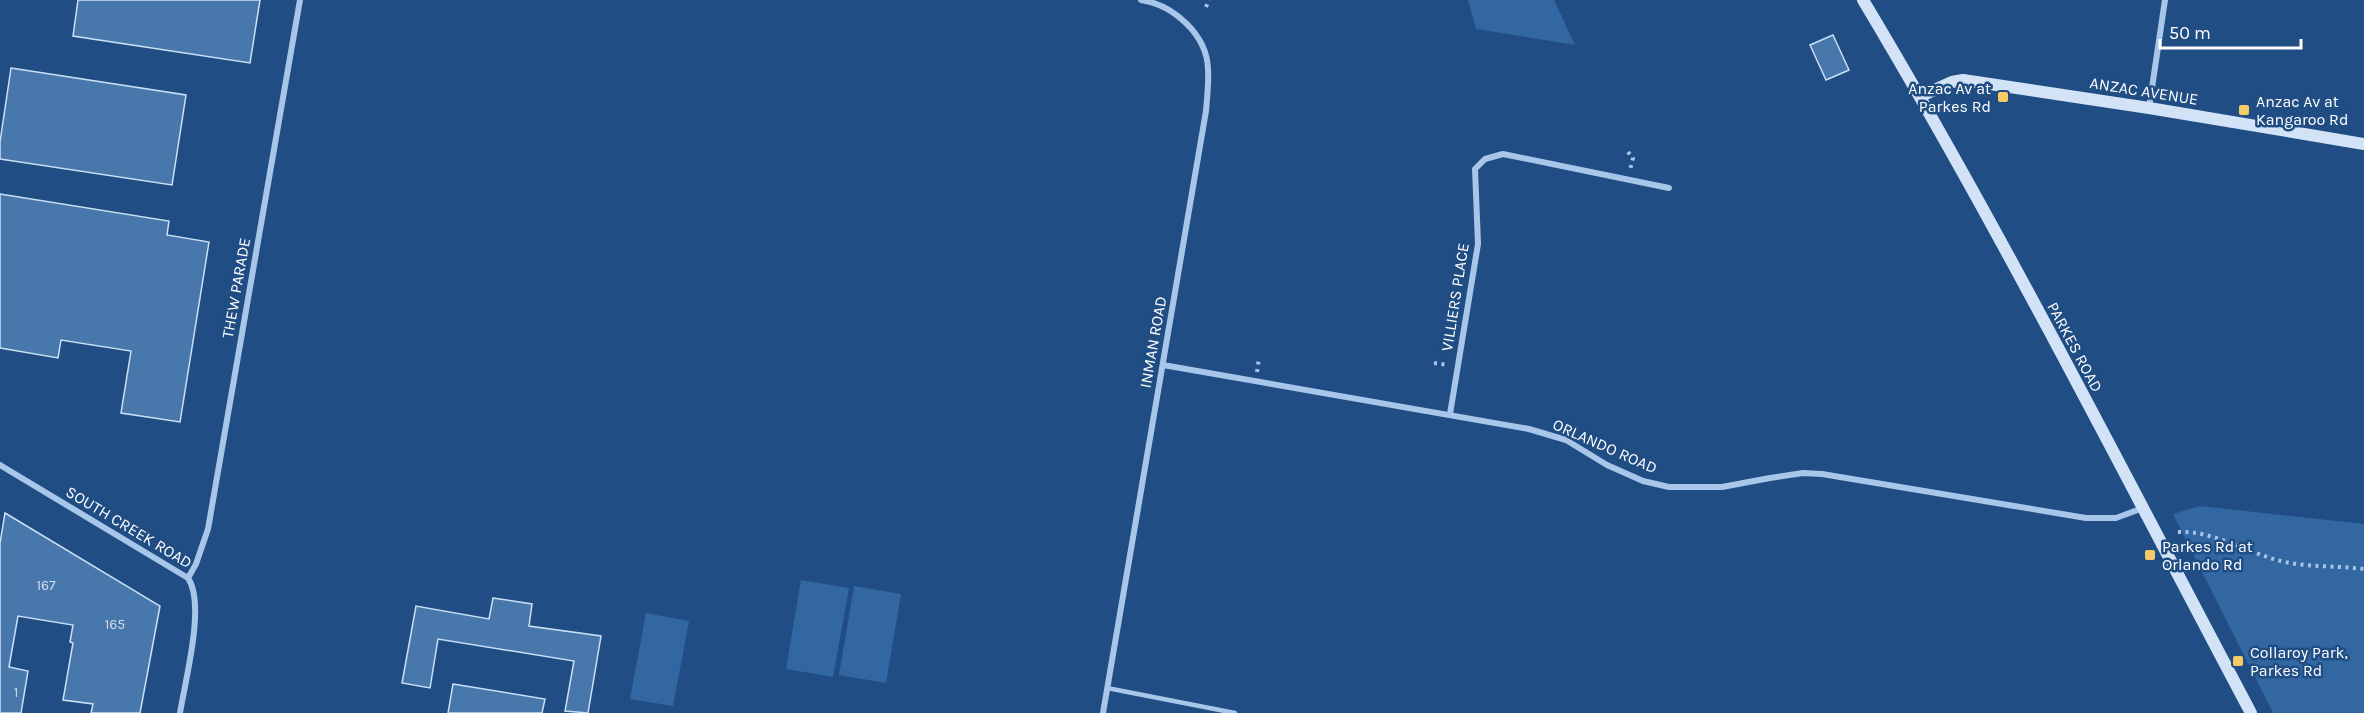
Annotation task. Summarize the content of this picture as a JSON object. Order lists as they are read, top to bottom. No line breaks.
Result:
{"streets":{"street":["ANZAC AVENUE","THEW PARADE","VILLIERS PLACE","INMAN ROAD","PARKES ROAD","ORLANDO ROAD","SOUTH CREEK ROAD"]},"crossings":[["ANZAC AVENUE","PARKES ROAD"],["THEW PARADE","SOUTH CREEK ROAD"],["VILLIERS PLACE","ORLANDO ROAD"],["INMAN ROAD","ORLANDO ROAD"],["PARKES ROAD","ORLANDO ROAD"]],"places":{"transit":["Anzac Av at Parkes Rd","Anzac Av at Kangaroo Rd","Parkes Rd at Orlando Rd","Collaroy Park, Parkes Rd"]},"house_numbers":["167","165","1"],"scale_bar":"50 m"}
